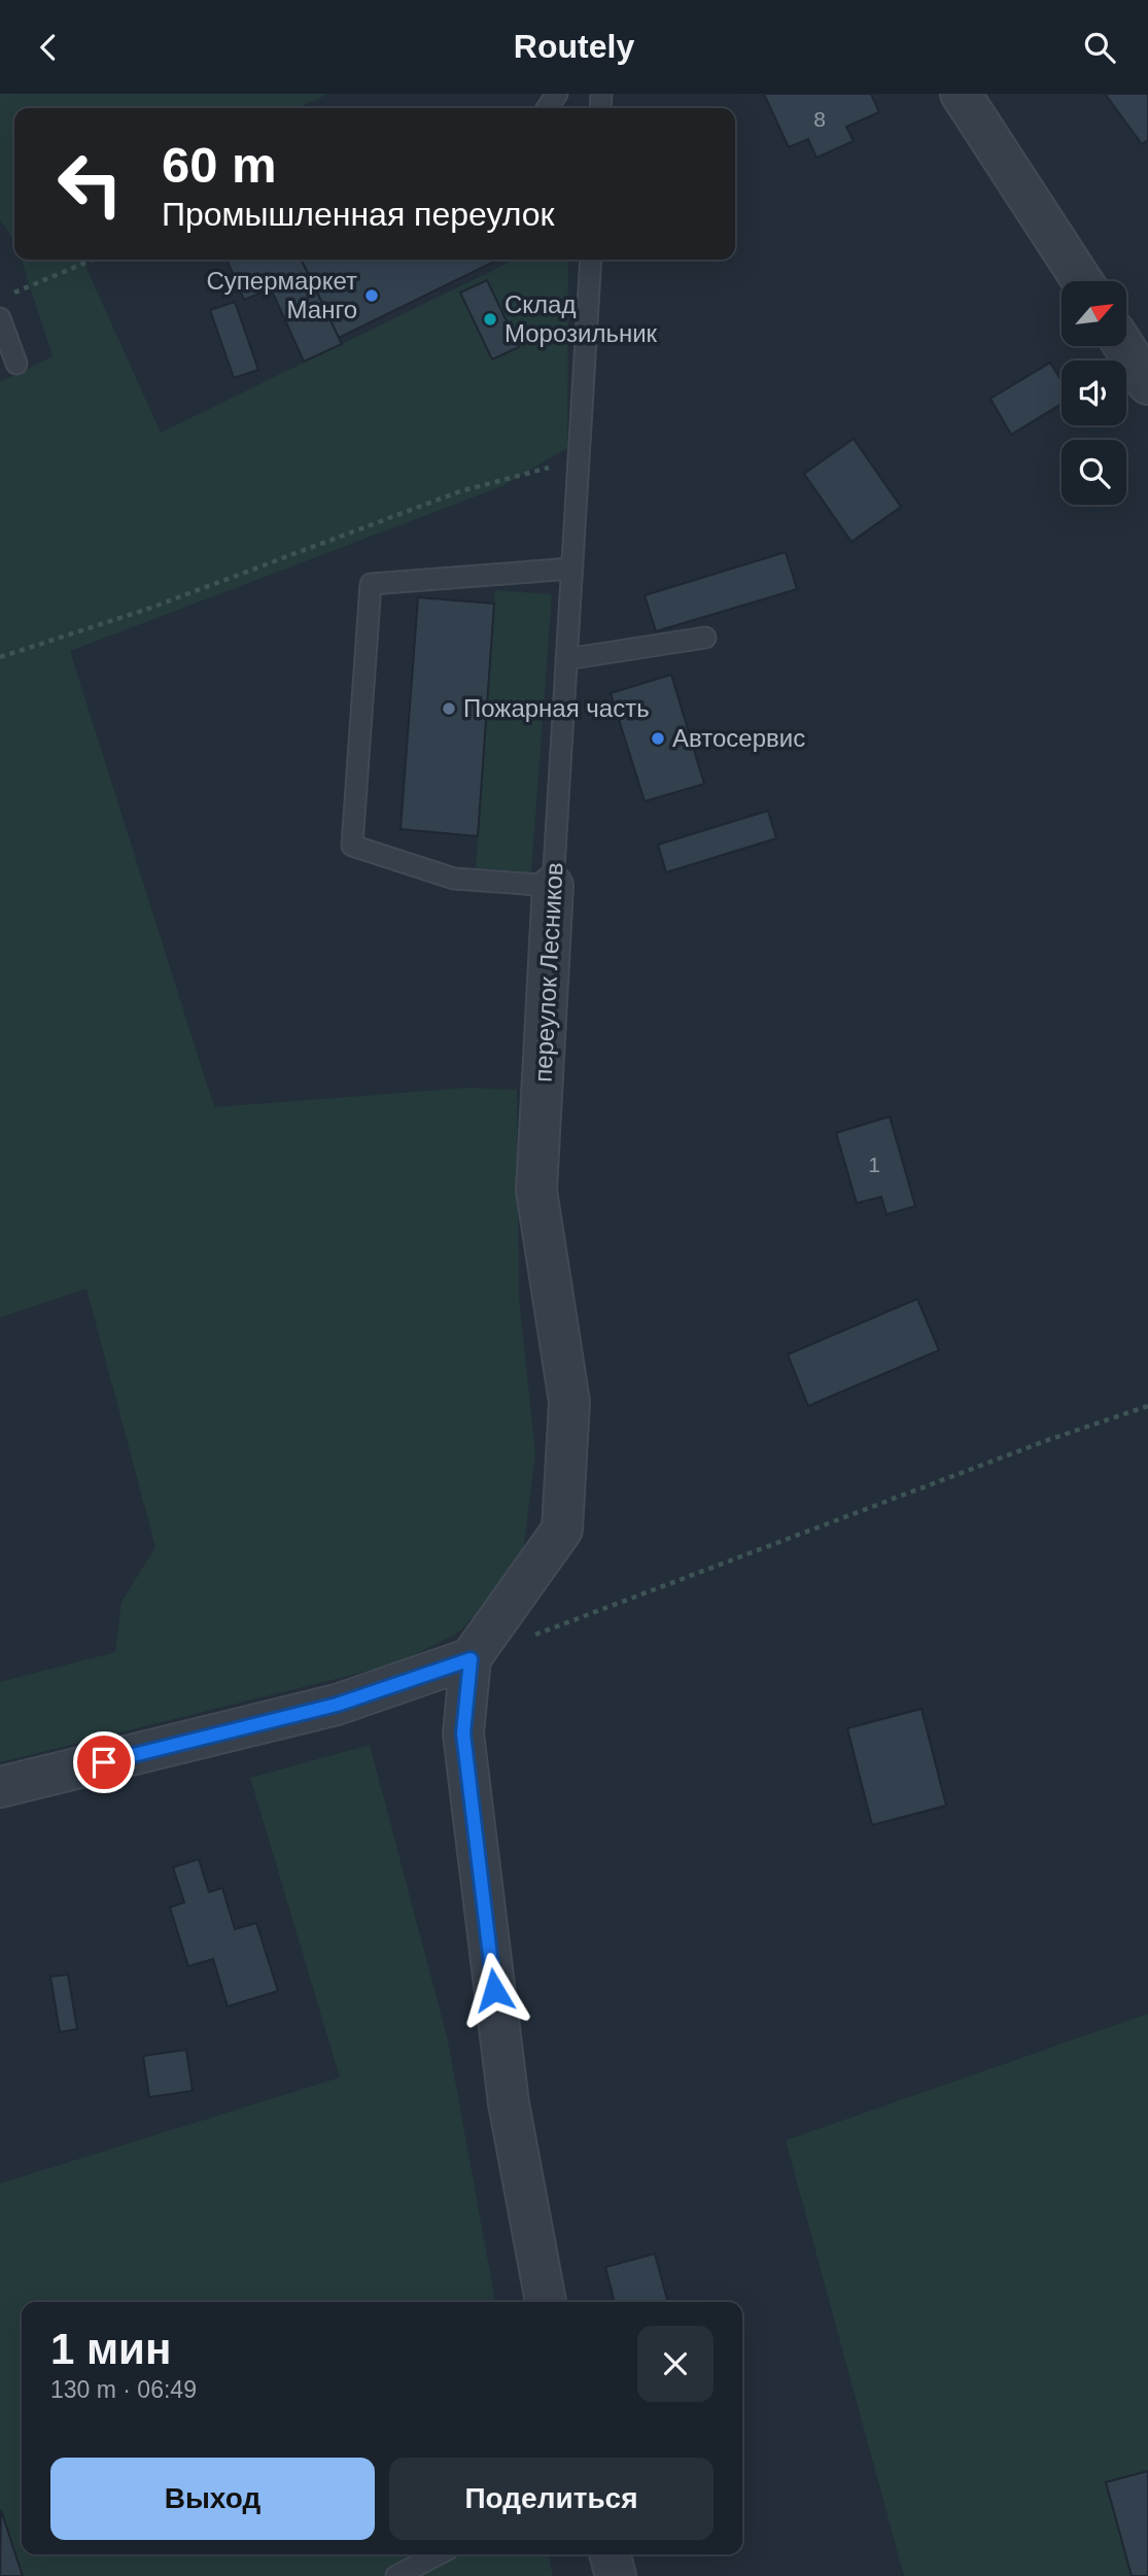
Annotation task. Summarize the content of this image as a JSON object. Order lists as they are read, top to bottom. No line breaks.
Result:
{"streets":{"street":["переулок Лесников"]},"places":["Супермаркет Манго","Склад Морозильник","Пожарная часть","Автосервис"],"house_numbers":["8","1"],"north":"top right","page":{"header":"Routely","turn":["60 m","Промышленная переулок"],"heading":["1 мин","130 m · 06:49"],"buttons":["Выход","Поделиться"]}}
